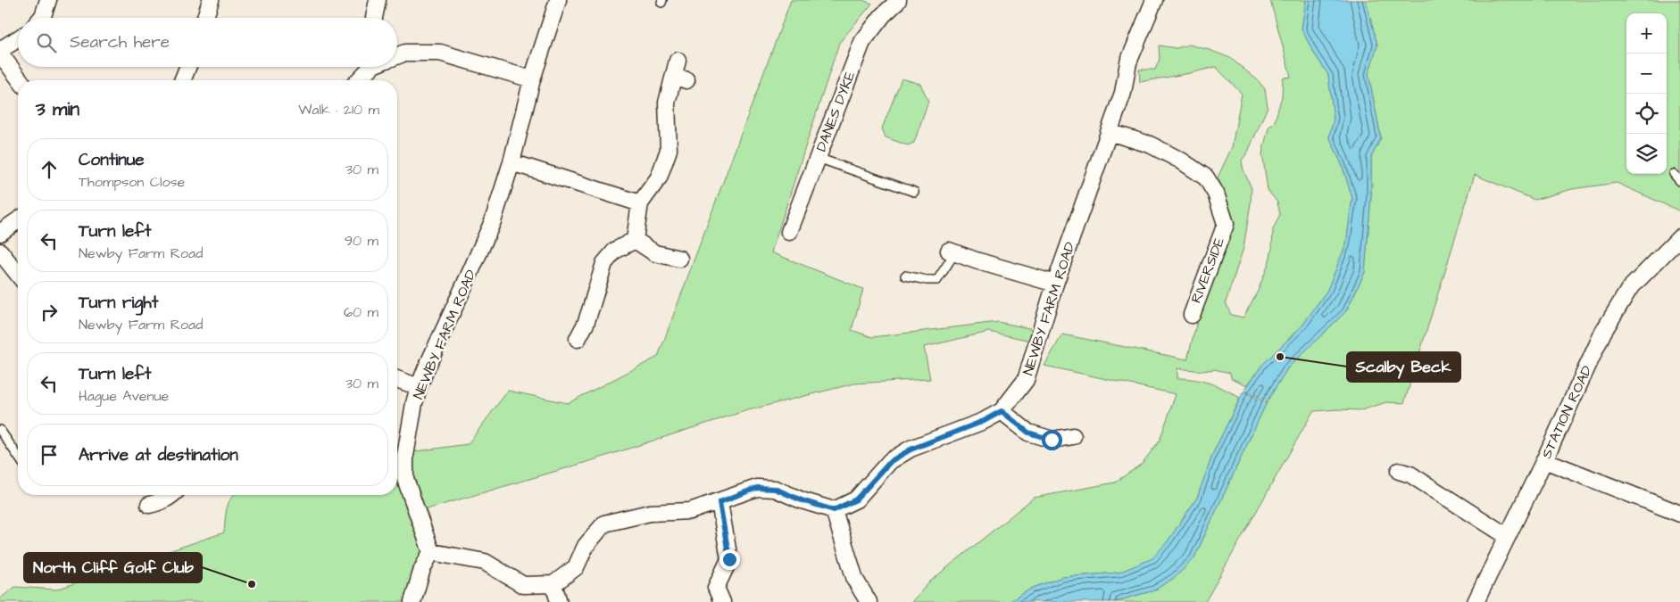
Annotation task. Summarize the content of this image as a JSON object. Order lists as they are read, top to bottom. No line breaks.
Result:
{"streets":{"street":["DANES DYKE","RIVERSIDE","NEWBY FARM ROAD","STATION ROAD"]},"crossings":[["RIVERSIDE","NEWBY FARM ROAD"]],"places":["Scalby Beck","North Cliff Golf Club"],"page":{"map_buttons":["+","−"],"search":"Search here","heading":["3 min","Walk · 210 m"],"list":[["Continue","Thompson Close","30 m"],["Turn left","Newby Farm Road","90 m"],["Turn right","Newby Farm Road","60 m"],["Turn left","Hague Avenue","30 m"],"Arrive at destination"]}}
